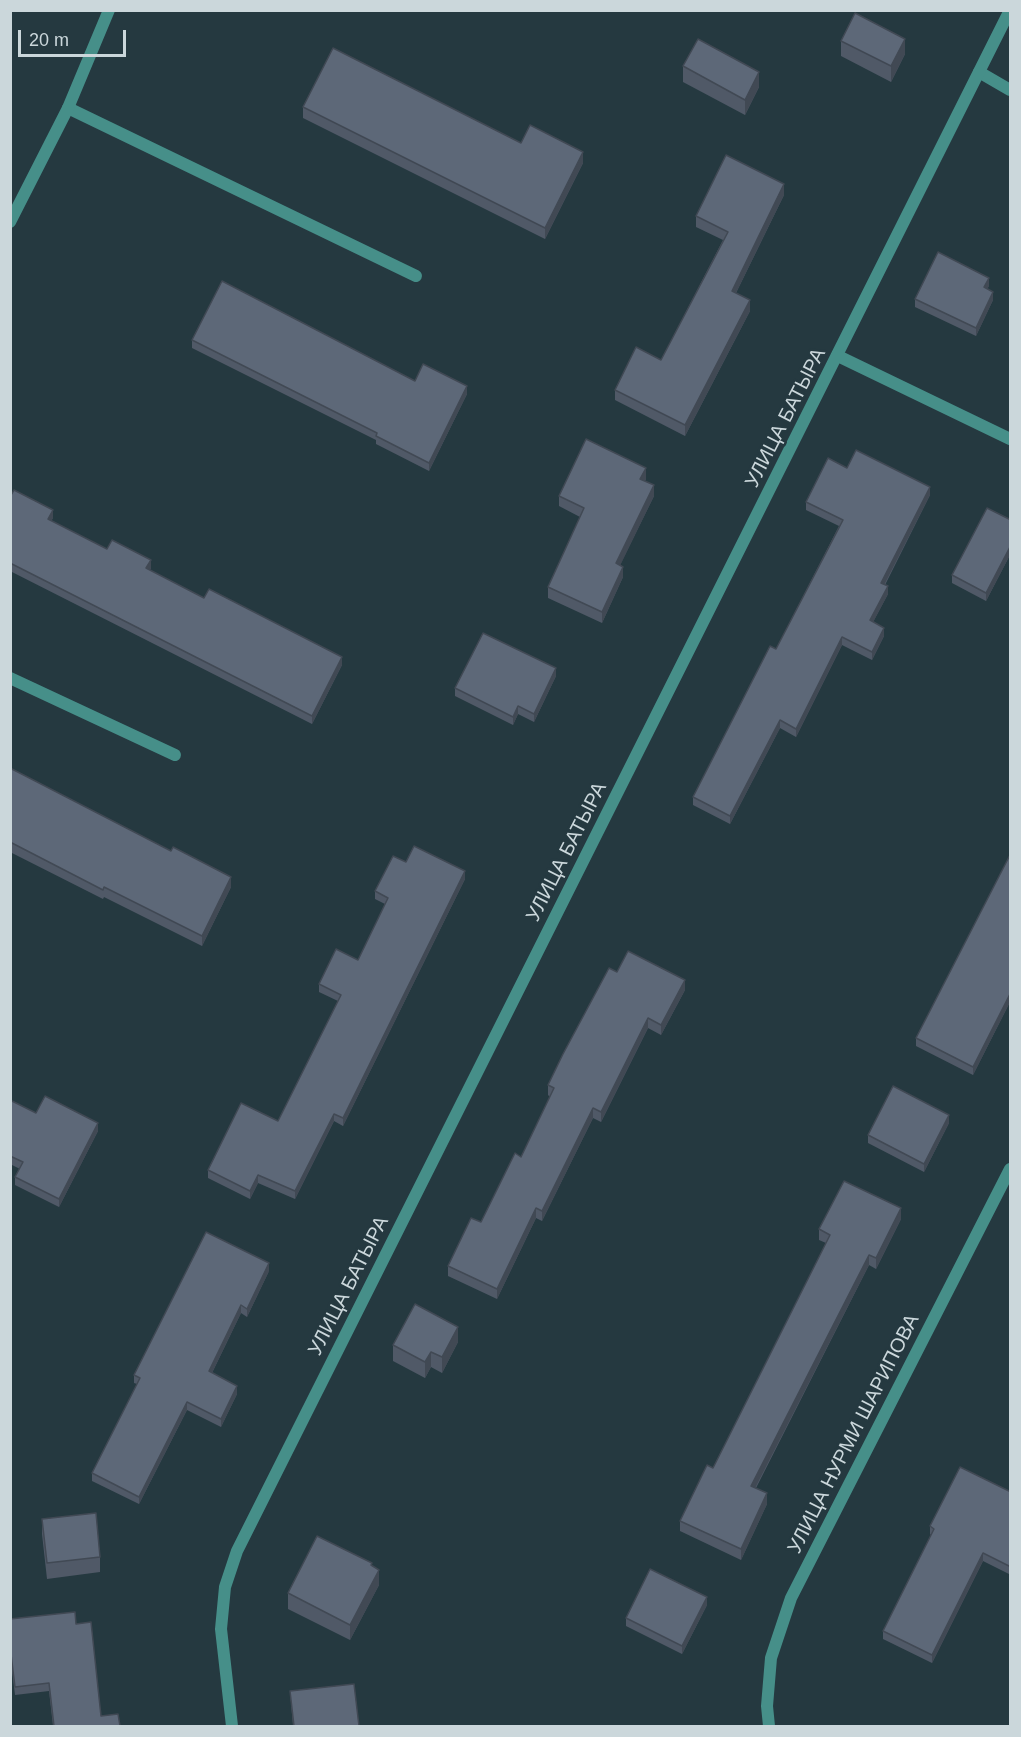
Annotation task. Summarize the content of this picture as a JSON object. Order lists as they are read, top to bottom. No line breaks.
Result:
{"streets":{"street":["УЛИЦА БАТЫРА","УЛИЦА НУРМИ ШАРИПОВА"]},"scale_bar":"20 m"}
